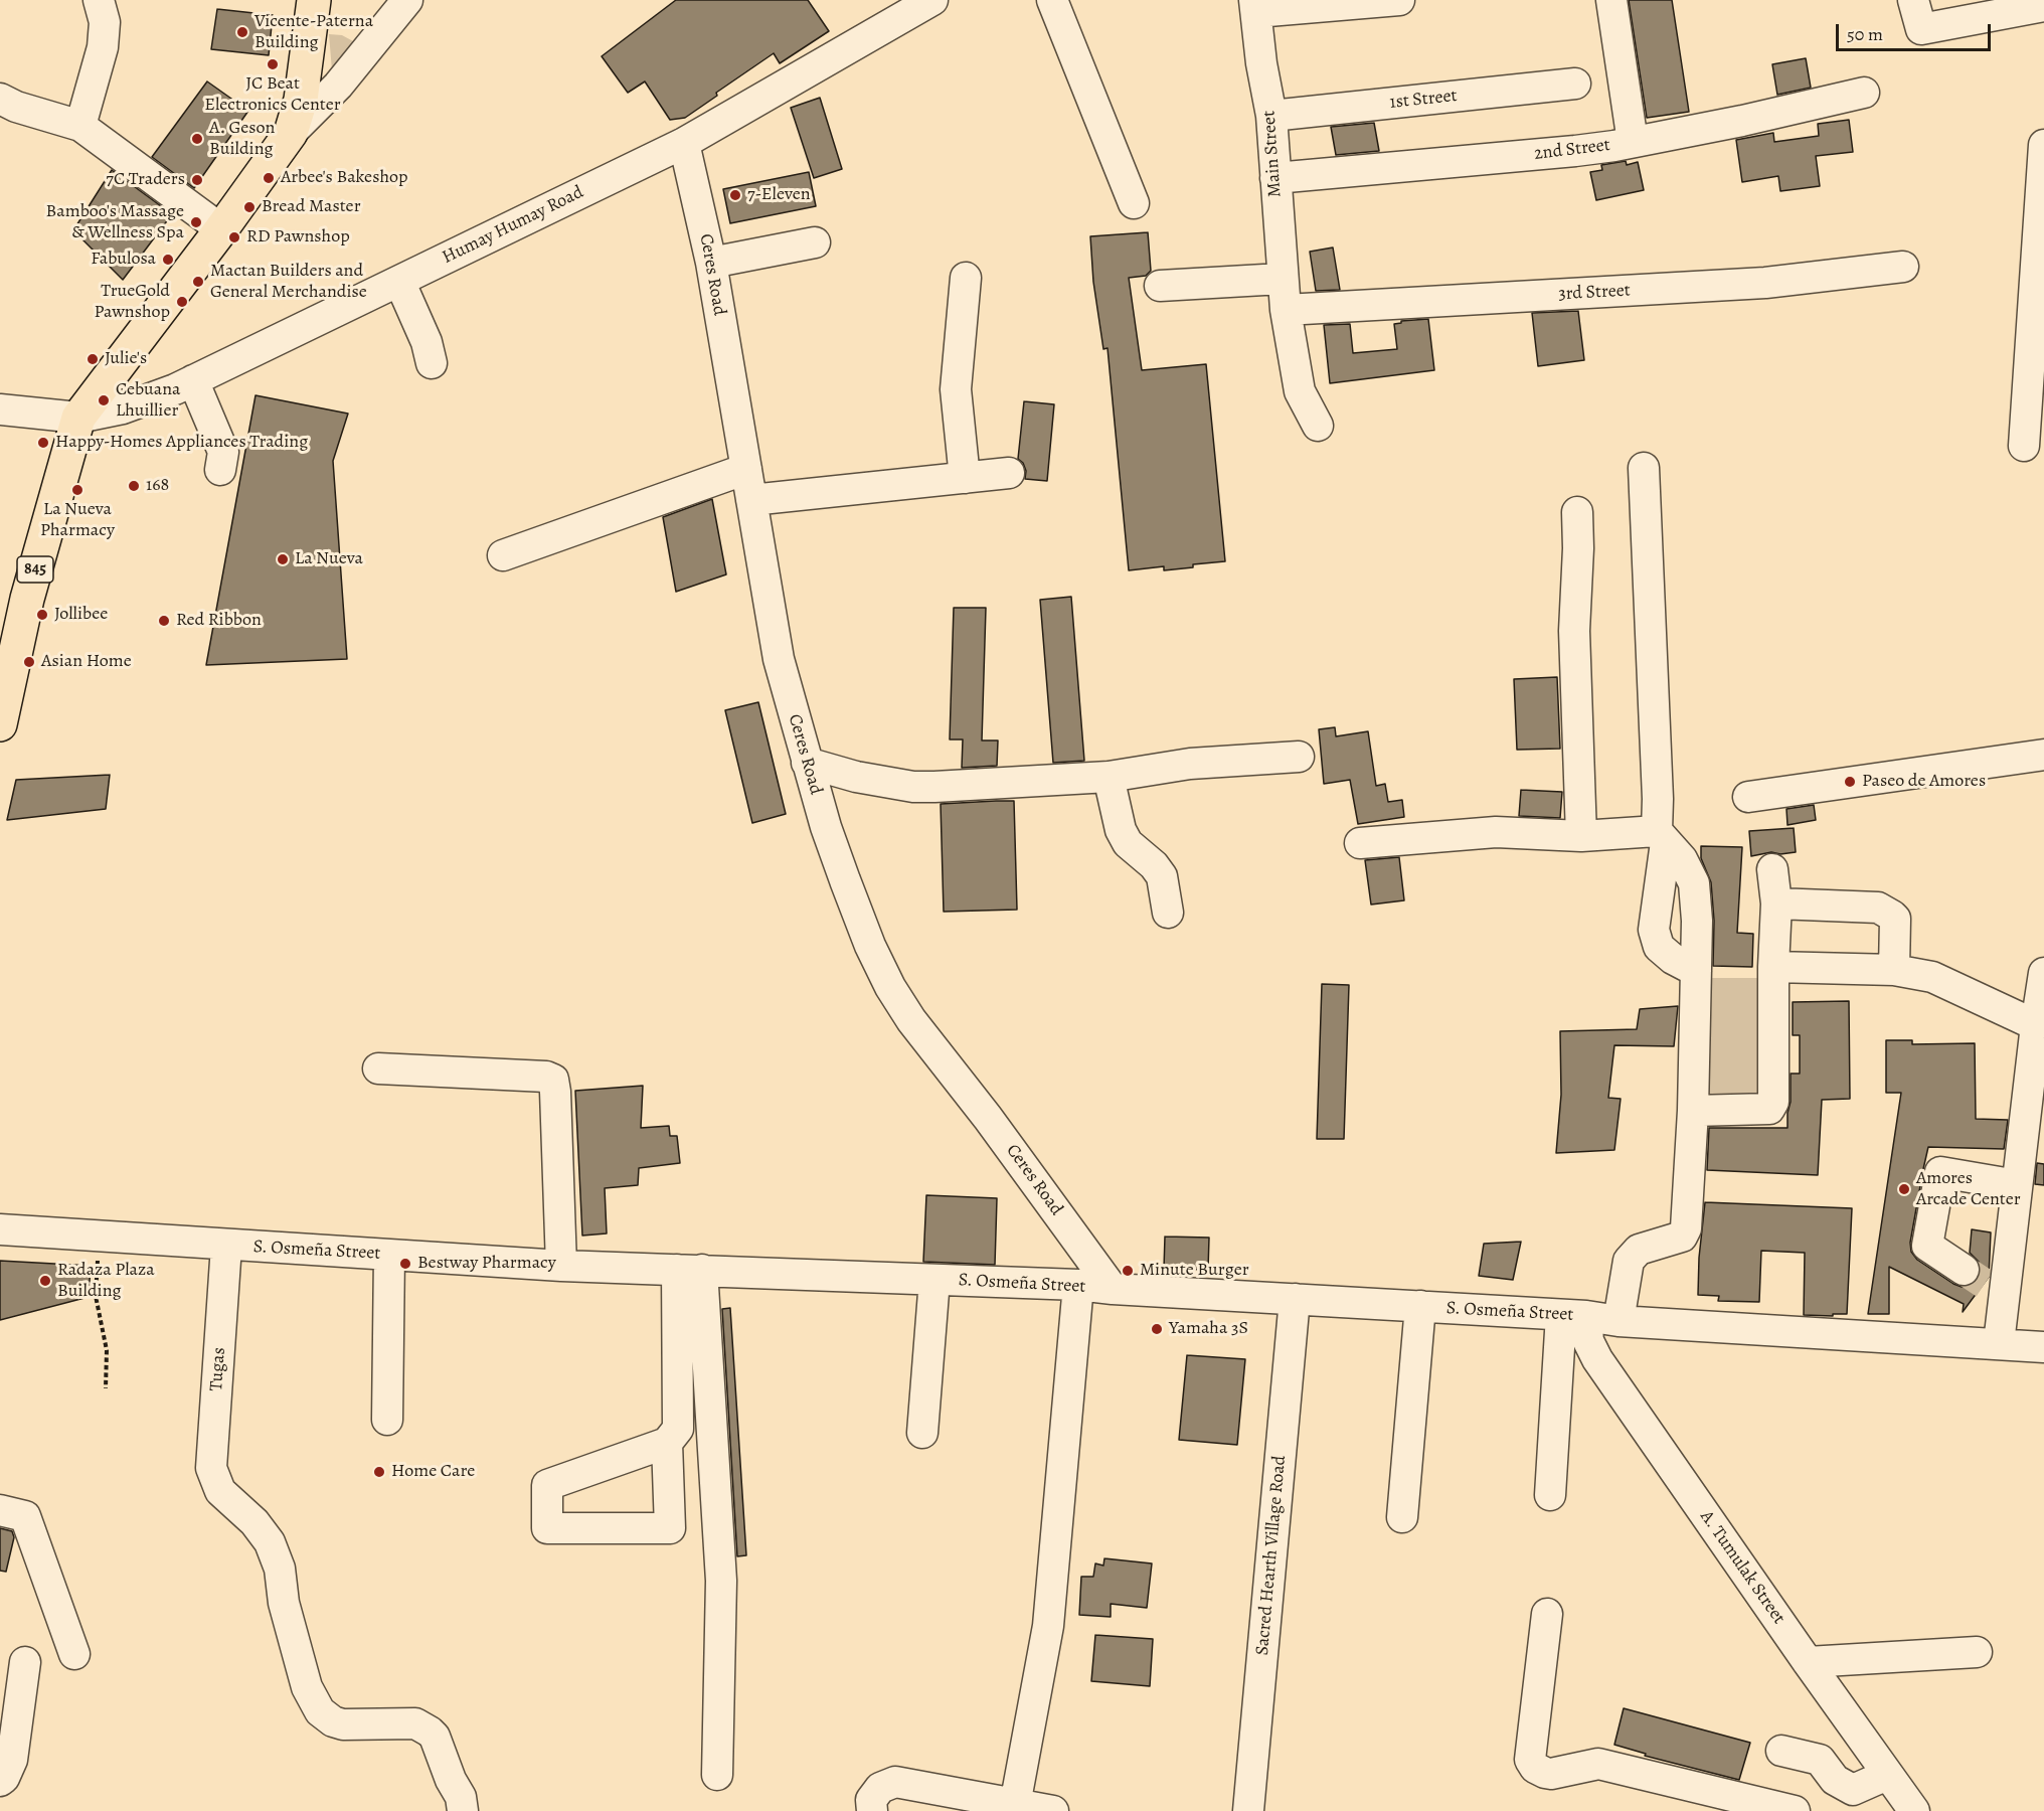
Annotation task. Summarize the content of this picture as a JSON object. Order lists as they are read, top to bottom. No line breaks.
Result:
{"streets":{"main road":["845"],"street":["1st Street","2nd Street","Main Street","Humay Humay Road","Ceres Road","3rd Street","S. Osmeña Street","Tugas","Sacred Hearth Village Road","A. Tumulak Street"]},"crossings":[["1st Street","Main Street"],["2nd Street","Main Street"],["Main Street","3rd Street"],["Humay Humay Road","Ceres Road"],["Humay Humay Road","845"],["Ceres Road","S. Osmeña Street"],["S. Osmeña Street","Tugas"],["S. Osmeña Street","Sacred Hearth Village Road"],["S. Osmeña Street","A. Tumulak Street"]],"places":["Vicente-Paterna Building","JC Beat Electronics Center","A. Geson Building","Arbee's Bakeshop","7C Traders","7-Eleven","Bread Master","Bamboo's Massage & Wellness Spa","RD Pawnshop","Fabulosa","Mactan Builders and General Merchandise","TrueGold Pawnshop","Julie's","Cebuana Lhuillier","Happy-Homes Appliances Trading","168","La Nueva Pharmacy","La Nueva","Jollibee","Red Ribbon","Asian Home","Paseo de Amores","Amores Arcade Center","Bestway Pharmacy","Minute Burger","Radaza Plaza Building","Yamaha 3S","Home Care"],"scale_bar":"50 m"}
